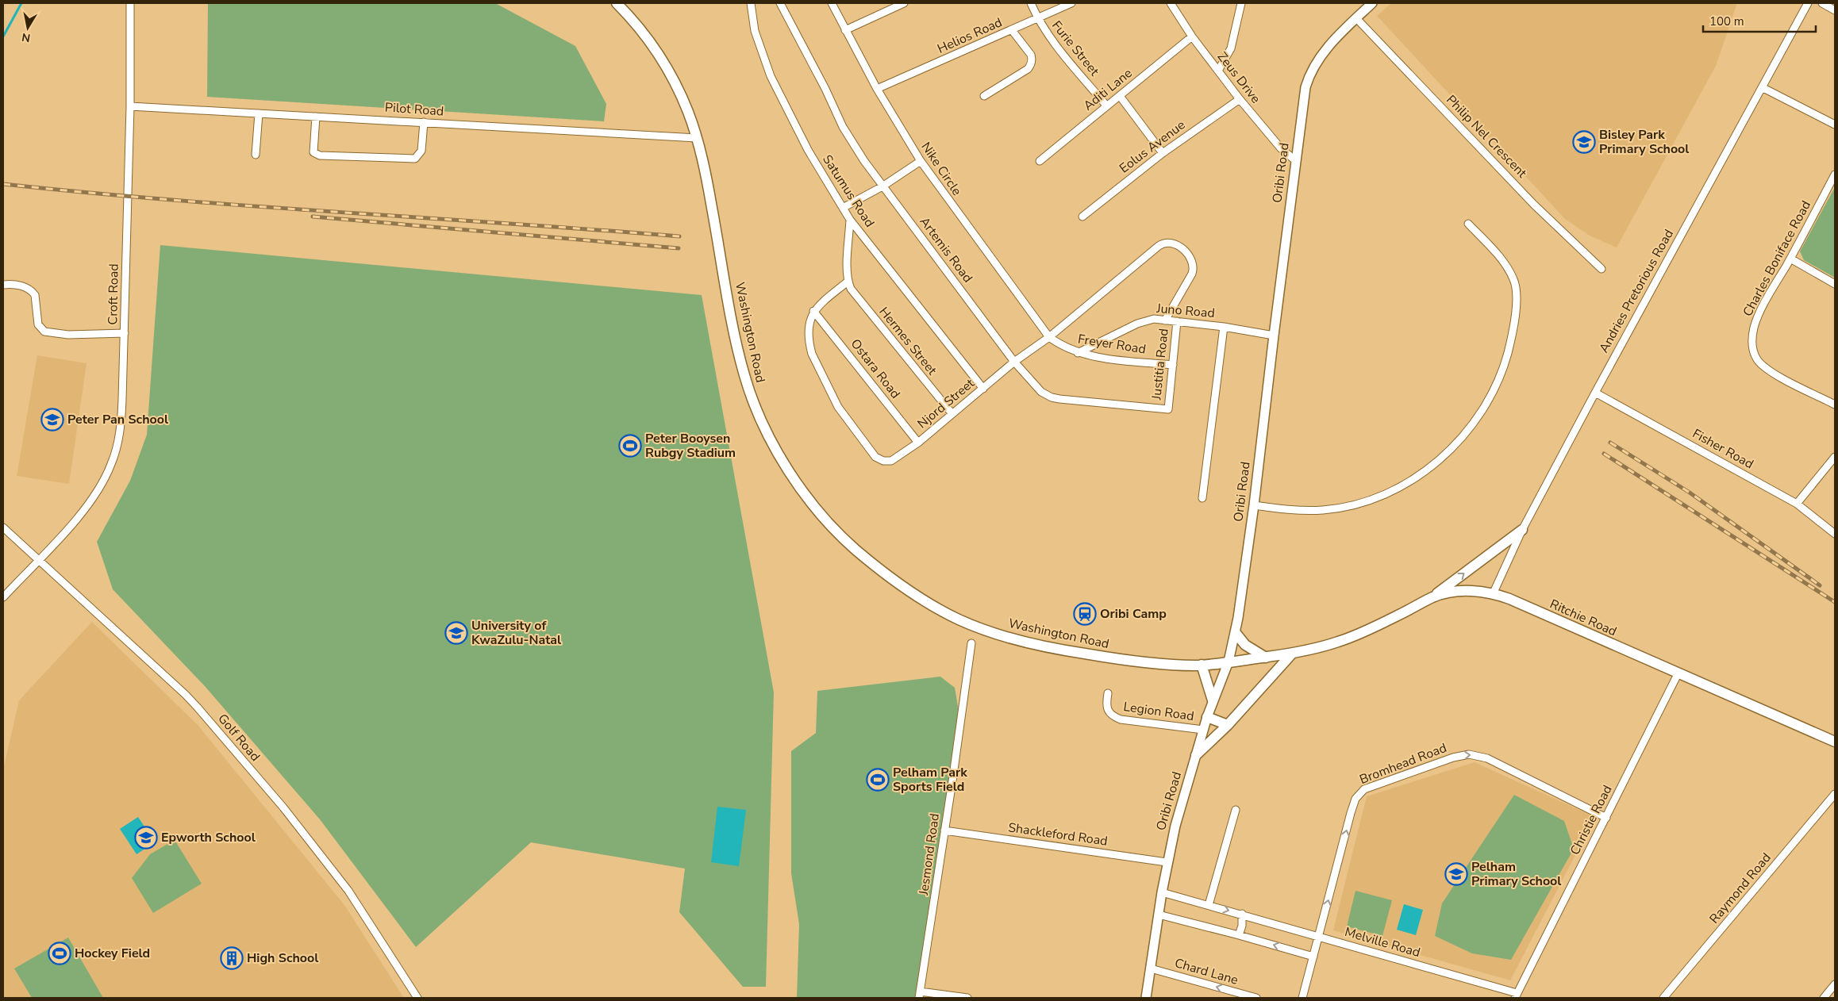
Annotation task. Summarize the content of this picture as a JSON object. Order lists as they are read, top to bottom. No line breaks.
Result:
{"streets":{"main road":["Washington Road","Ritchie Road"],"street":["Helios Road","Furie Street","Zeus Drive","Aditi Lane","Pilot Road","Philip Nel Crescent","Eolus Avenue","Nike Circle","Oribi Road","Satumus Road","Artemis Road","Charles Boniface Road","Andries Pretorious Road","Croft Road","Juno Road","Hermes Street","Freyer Road","Justitia Road","Ostara Road","Njord Street","Fisher Road","Legion Road","Golf Road","Bromhead Road","Christie Road","Shackleford Road","Jesmond Road","Raymond Road","Melville Road","Chard Lane"]},"crossings":[["Helios Road","Furie Street"],["Helios Road","Nike Circle"],["Furie Street","Aditi Lane"],["Zeus Drive","Aditi Lane"],["Zeus Drive","Eolus Avenue"],["Zeus Drive","Oribi Road"],["Pilot Road","Croft Road"],["Pilot Road","Washington Road"],["Philip Nel Crescent","Oribi Road"],["Nike Circle","Freyer Road"],["Nike Circle","Njord Street"],["Oribi Road","Juno Road"],["Oribi Road","Washington Road"],["Oribi Road","Legion Road"],["Oribi Road","Shackleford Road"],["Oribi Road","Melville Road"],["Oribi Road","Chard Lane"],["Satumus Road","Njord Street"],["Artemis Road","Justitia Road"],["Artemis Road","Njord Street"],["Andries Pretorious Road","Fisher Road"],["Andries Pretorious Road","Ritchie Road"],["Croft Road","Golf Road"],["Juno Road","Freyer Road"],["Juno Road","Justitia Road"],["Juno Road","Njord Street"],["Washington Road","Ritchie Road"],["Hermes Street","Njord Street"],["Freyer Road","Justitia Road"],["Freyer Road","Njord Street"],["Ostara Road","Njord Street"],["Ritchie Road","Christie Road"],["Bromhead Road","Christie Road"],["Bromhead Road","Melville Road"],["Christie Road","Melville Road"],["Shackleford Road","Jesmond Road"]],"places":{"school or university":["Bisley Park Primary School","Peter Pan School","University of KwaZulu-Natal","Epworth School","Pelham Primary School"],"sports":["Peter Booysen Rubgy Stadium","Pelham Park Sports Field","Hockey Field"],"station":["Oribi Camp"],"building":["High School"]},"scale_bar":"100 m","north":"bottom"}
